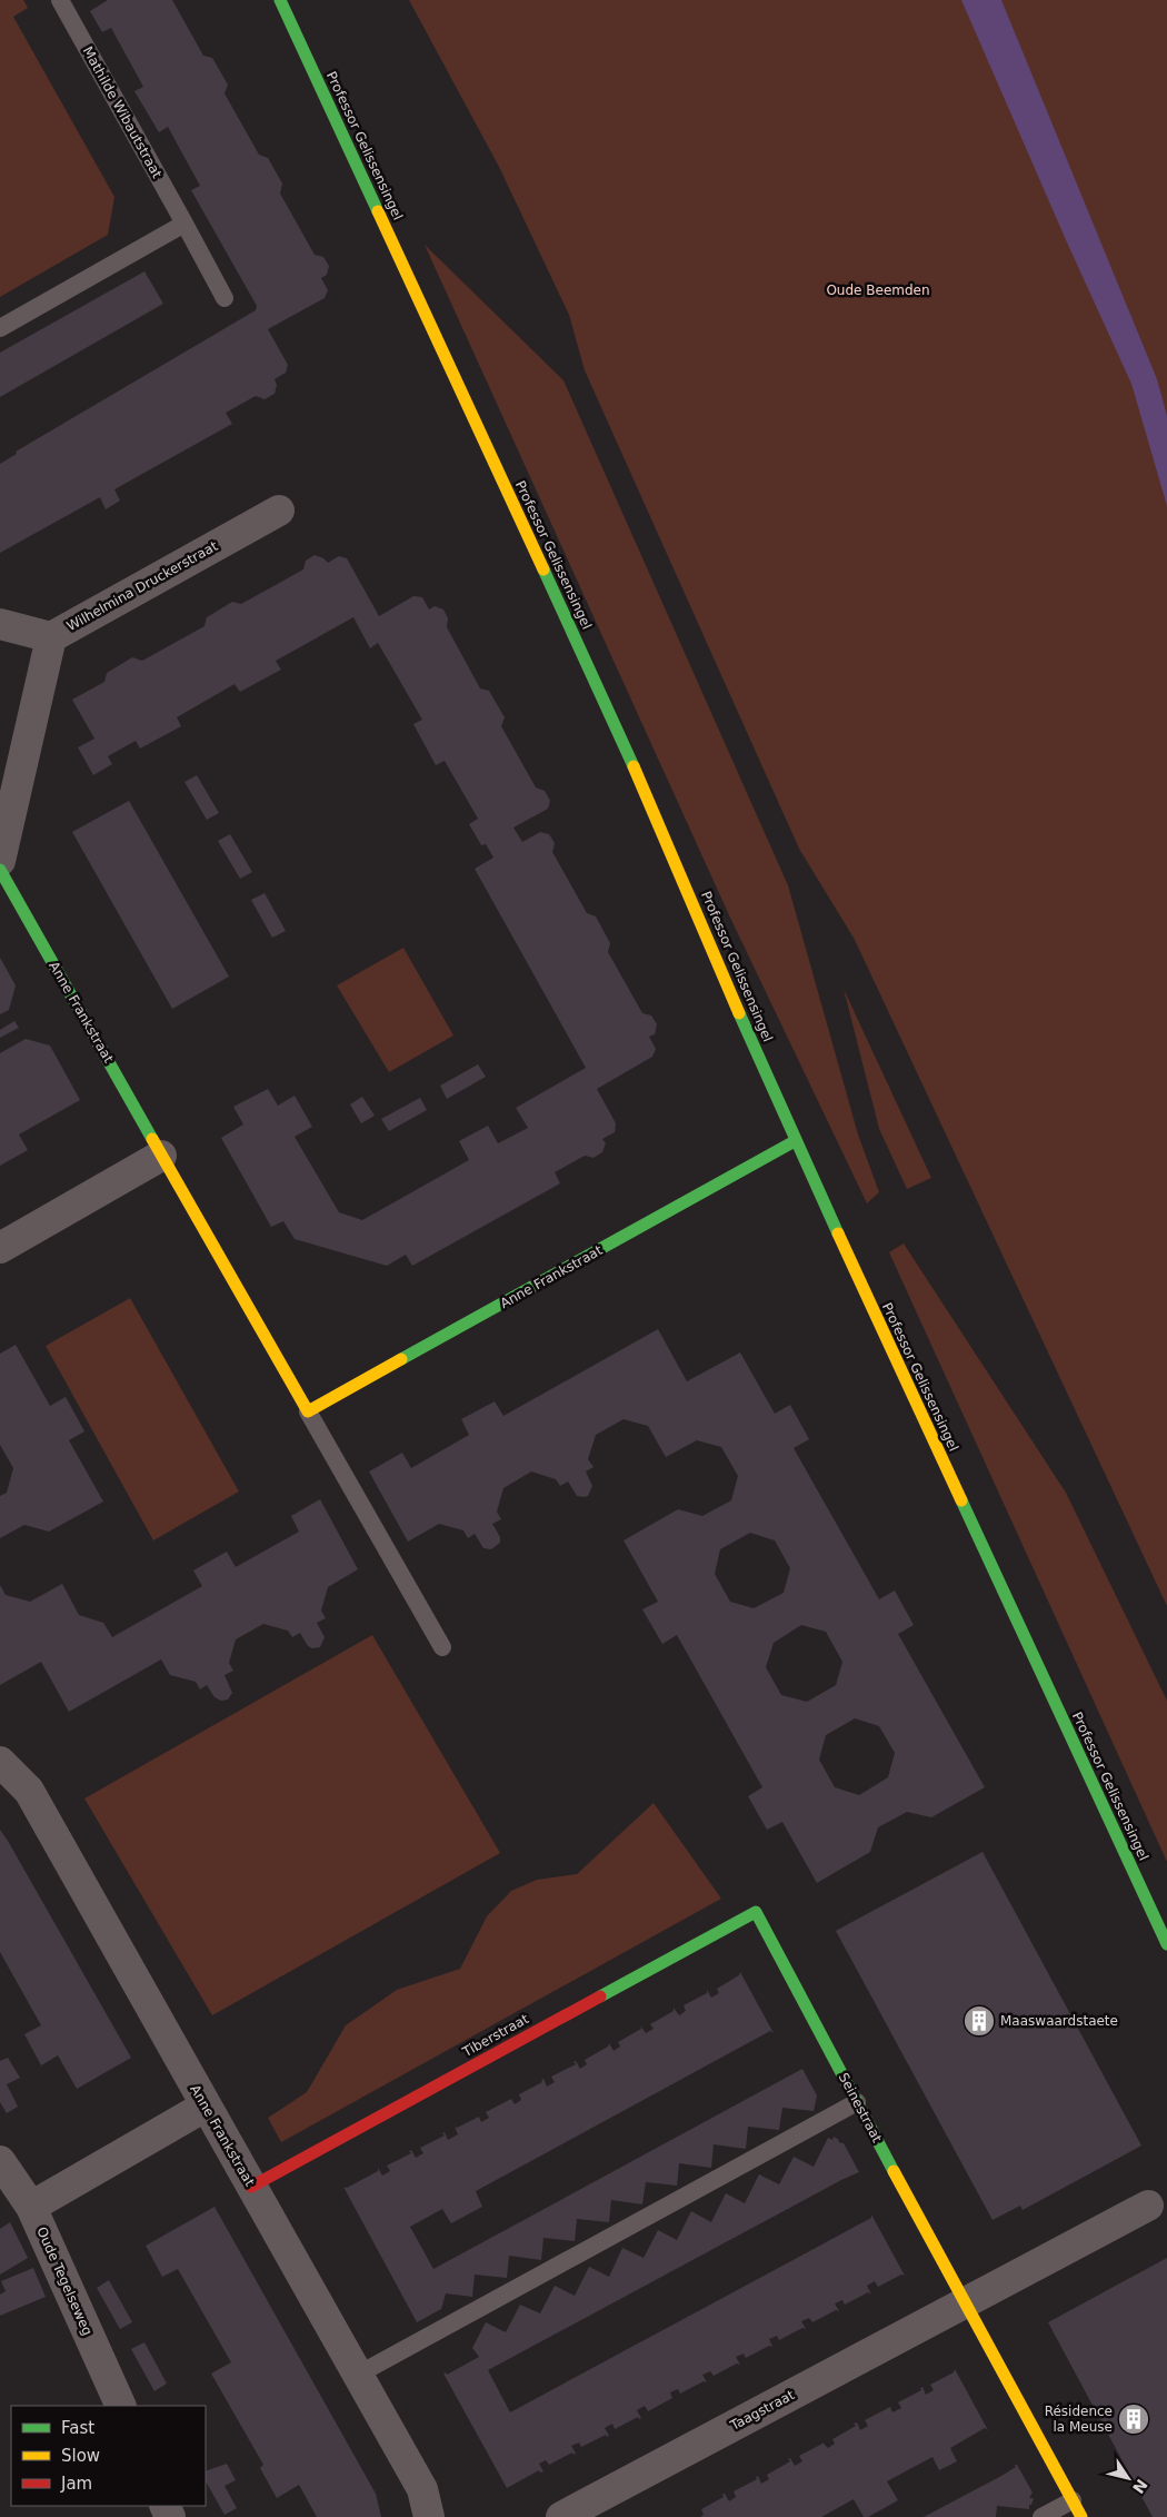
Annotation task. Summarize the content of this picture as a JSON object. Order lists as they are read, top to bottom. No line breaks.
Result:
{"streets":{"street":["Professor Gelissensingel","Wilhelmina Druckerstraat","Anne Frankstraat","Tiberstraat","Seinestraat","Oude Tegelseweg","Taagstraat"],"lane":["Mathilde Wibautstraat"]},"crossings":[["Professor Gelissensingel","Anne Frankstraat"],["Anne Frankstraat","Tiberstraat"],["Tiberstraat","Seinestraat"],["Seinestraat","Taagstraat"]],"parks":["Oude Beemden"],"places":{"building":["Maaswaardstaete","Résidence la Meuse"]},"legend":["Fast","Slow","Jam"],"north":"bottom right"}
